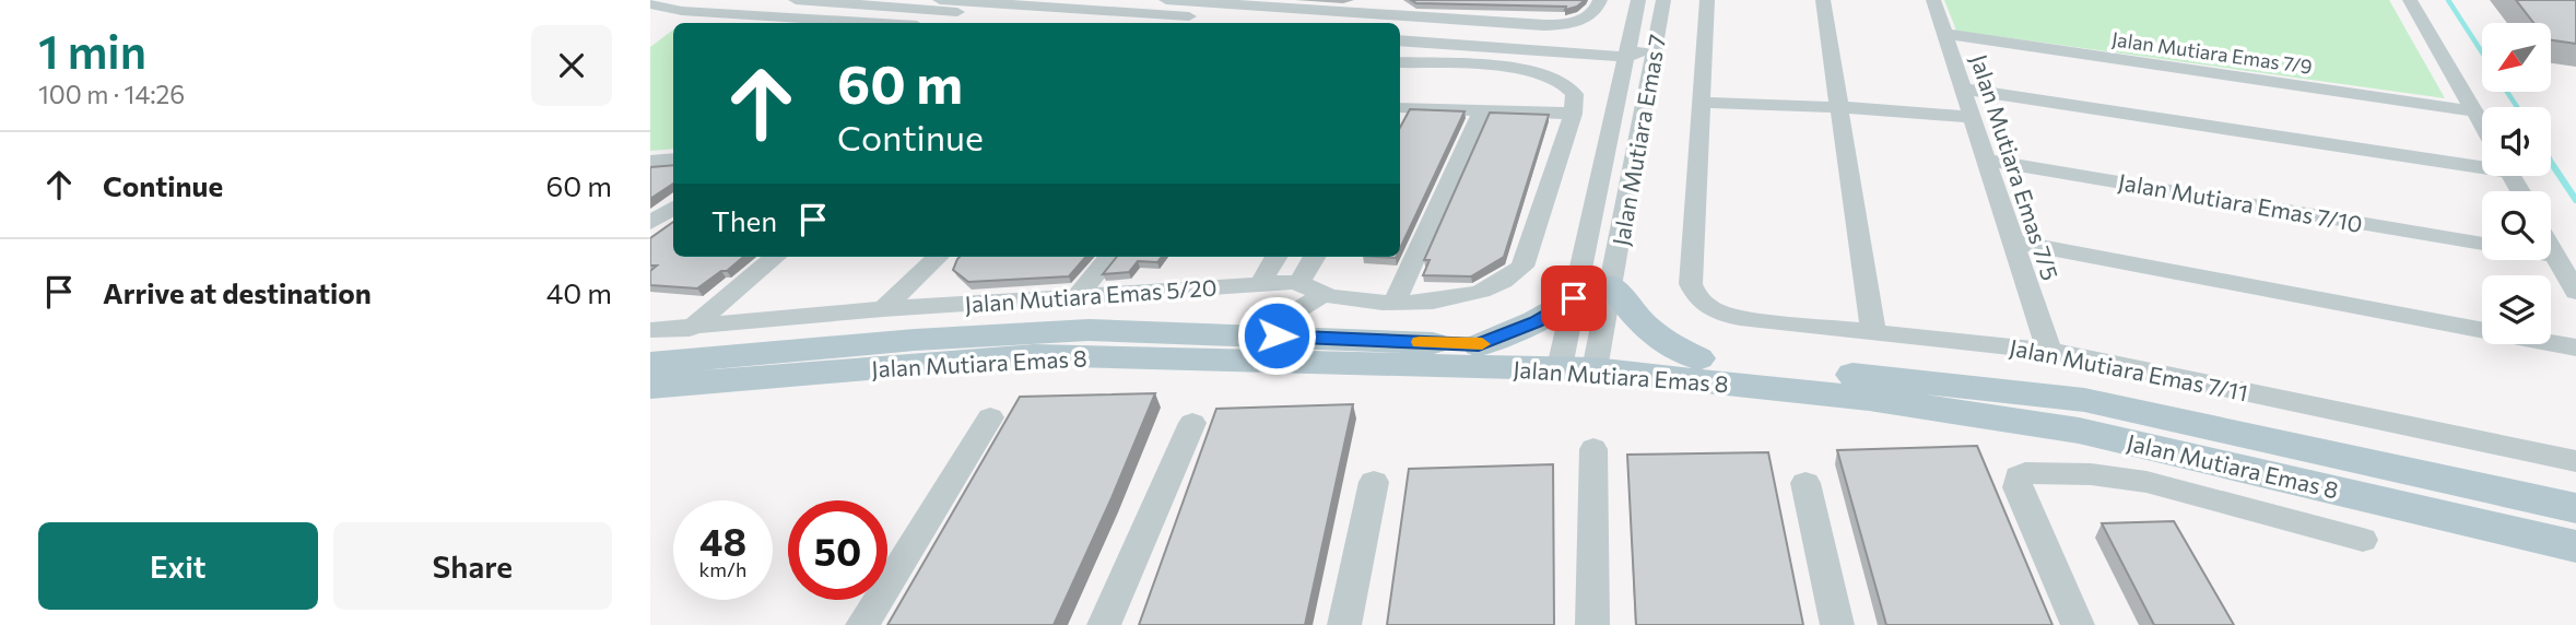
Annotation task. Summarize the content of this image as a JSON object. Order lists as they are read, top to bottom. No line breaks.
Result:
{"streets":{"main road":["Jalan Mutiara Emas 8"],"street":["Jalan Mutiara Emas 7/9","Jalan Mutiara Emas 7","Jalan Mutiara Emas 7/5","Jalan Mutiara Emas 7/10","Jalan Mutiara Emas 5/20","Jalan Mutiara Emas 7/11"]},"crossings":[["Jalan Mutiara Emas 7/9","Jalan Mutiara Emas 7/5"],["Jalan Mutiara Emas 7","Jalan Mutiara Emas 8"],["Jalan Mutiara Emas 7/5","Jalan Mutiara Emas 7/10"],["Jalan Mutiara Emas 7/5","Jalan Mutiara Emas 7/11"]],"north":"bottom left","page":{"heading":["1 min","100 m · 14:26"],"turn":["60 m","Continue"],"list":[{"name":"Continue","value":"60 m"},{"name":"Arrive at destination","value":"40 m"}],"then":"Then","speed":"48 km/h","limit":"50","buttons":["Exit","Share"]}}
